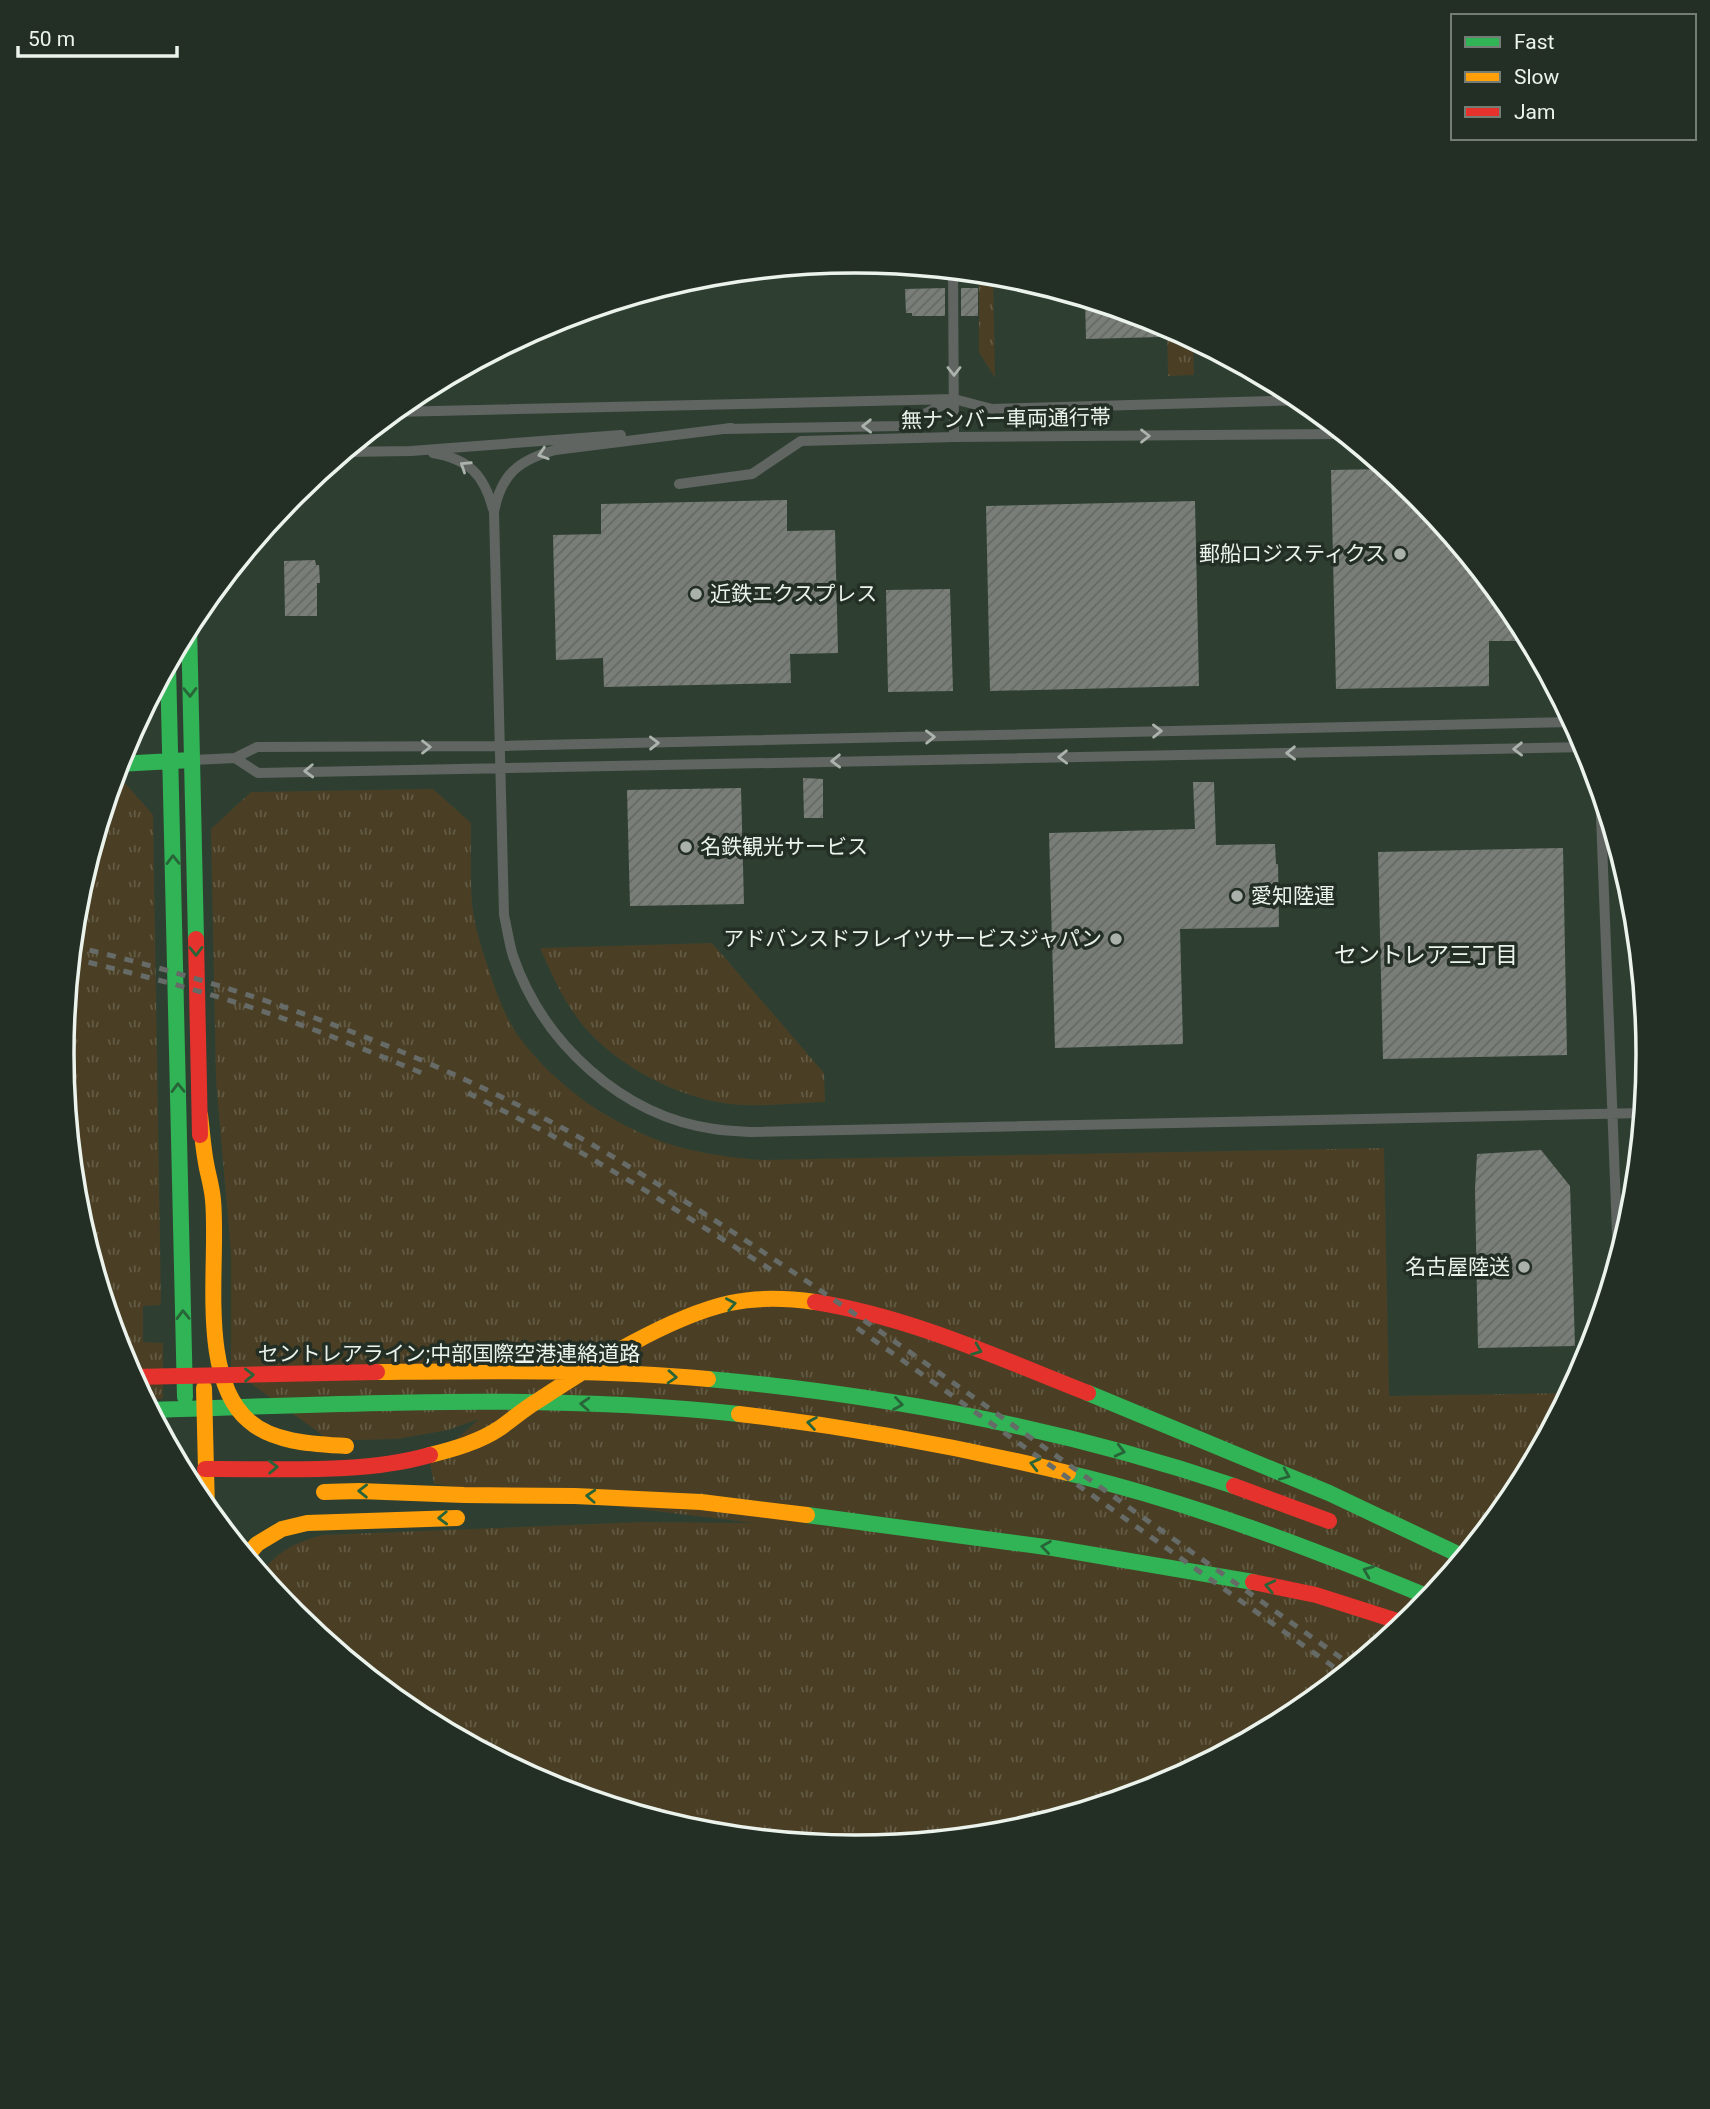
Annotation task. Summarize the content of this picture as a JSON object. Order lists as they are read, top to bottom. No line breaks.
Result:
{"streets":{"main road":["セントレアライン;中部国際空港連絡道路"],"lane":["無ナンバー車両通行帯"]},"districts":["セントレア三丁目"],"places":["郵船ロジスティクス","近鉄エクスプレス","名鉄観光サービス","愛知陸運","アドバンスドフレイツサービスジャパン","名古屋陸送"],"legend":["Fast","Slow","Jam"],"scale_bar":"50 m"}
